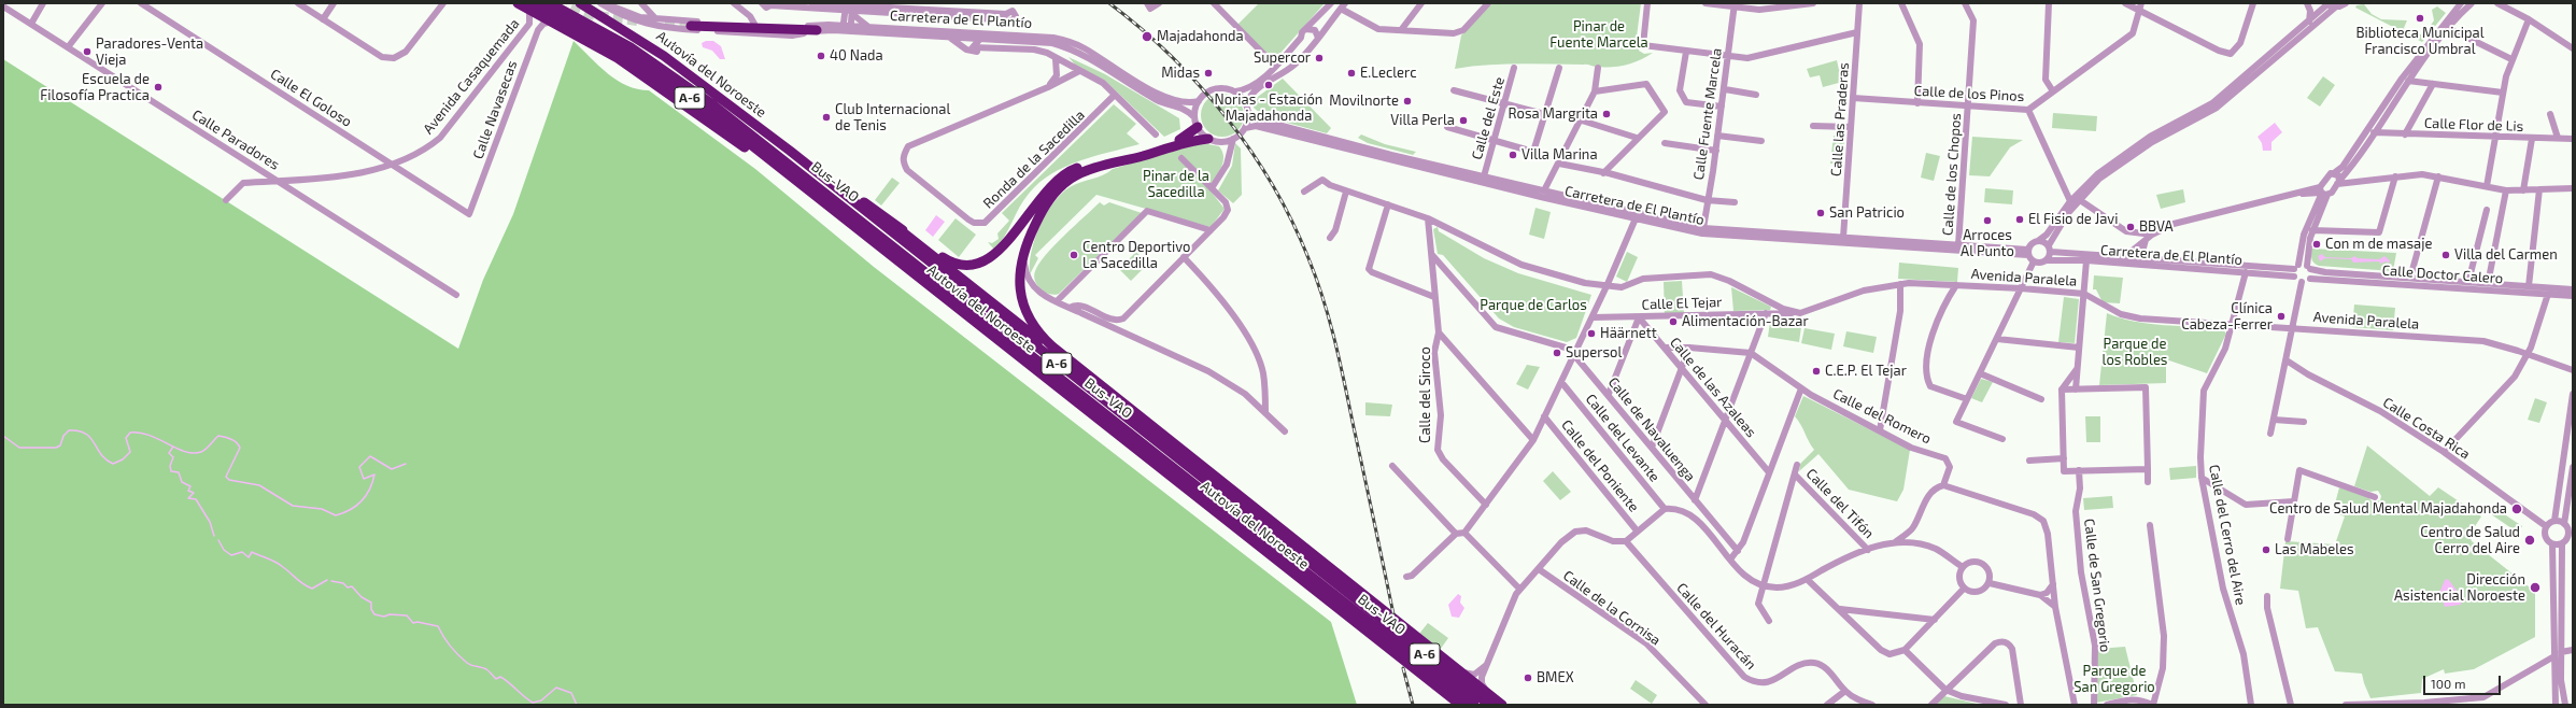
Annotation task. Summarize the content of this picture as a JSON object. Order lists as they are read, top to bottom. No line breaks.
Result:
{"streets":{"highway":["Autovía del Noroeste","A-6","Bus-VAO"],"street":["Carretera de El Plantío","Avenida Casaquemada","Calle de los Pinos","Calle El Goloso","Calle Navasecas","Calle Fuente Marcela","Calle del Este","Calle las Praderas","Calle Flor de Lis","Calle Paradores","Ronda de la Sacedilla","Calle de los Chopos","Calle Doctor Calero","Avenida Paralela","Calle El Tejar","Calle de las Azaleas","Calle del Siroco","Calle del Romero","Calle Costa Rica","Calle de Navaluenga","Calle del Levante","Calle del Poniente","Calle del Tifón","Calle del Cerro del Aire","Calle de San Gregorio","Calle de la Cornisa","Calle del Huracán"]},"crossings":[["Carretera de El Plantío","Calle Fuente Marcela"],["Carretera de El Plantío","Calle del Este"],["Carretera de El Plantío","Calle las Praderas"],["Carretera de El Plantío","Calle de los Chopos"],["Carretera de El Plantío","Calle Doctor Calero"],["Carretera de El Plantío","Calle del Cerro del Aire"],["Autovía del Noroeste","Avenida Casaquemada"],["Avenida Casaquemada","Calle El Goloso"],["Avenida Casaquemada","Calle Paradores"],["Calle de los Pinos","Calle las Praderas"],["Calle de los Pinos","Calle de los Chopos"],["Calle El Goloso","Calle Navasecas"],["Avenida Paralela","Calle El Tejar"],["Avenida Paralela","Calle del Cerro del Aire"],["Calle El Tejar","Calle de las Azaleas"]],"parks":["Pinar de Fuente Marcela","Pinar de la Sacedilla","Parque de Carlos","Parque de los Robles","Parque de San Gregorio"],"places":["Biblioteca Municipal Francisco Umbral","Majadahonda","Paradores-Venta Vieja","40 Nada","Supercor","Midas","E.Leclerc","Norias - Estación Majadahonda","Escuela de Filosofía Practica","Movilnorte","Rosa Margrita","Club Internacional de Tenis","Villa Perla","Villa Marina","San Patricio","El Fisio de Javi","Arroces Al Punto","BBVA","Con m de masaje","Centro Deportivo La Sacedilla","Villa del Carmen","Clínica Cabeza-Ferrer","Alimentación-Bazar","Häärnett","Supersol","C.E.P. El Tejar","Centro de Salud Mental Majadahonda","Centro de Salud Cerro del Aire","Las Mabeles","Dirección Asistencial Noroeste","BMEX"],"scale_bar":"100 m"}
